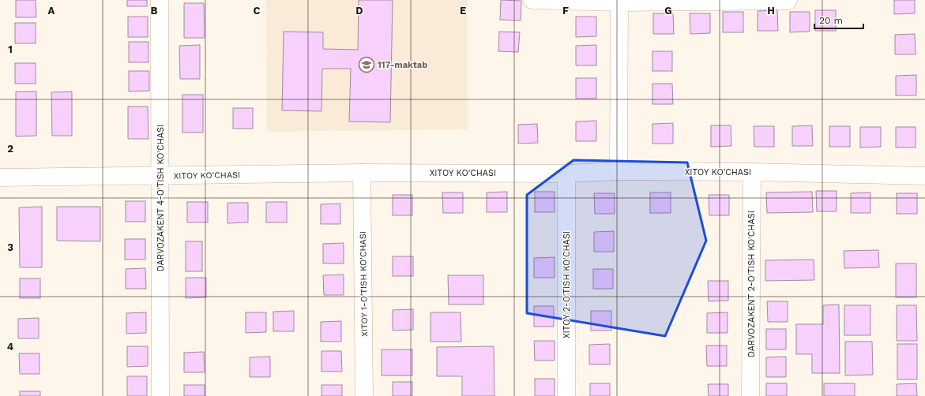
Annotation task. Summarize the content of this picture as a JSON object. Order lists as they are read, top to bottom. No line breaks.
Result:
{"streets":{"street":["XITOY KO'CHASI","DARVOZAKENT 4-O'TISH KO'CHASI","XITOY 1-O'TISH KO'CHASI","DARVOZAKENT 2-O'TISH KO'CHASI","XITOY 2-O'TISH KO'CHASI"]},"crossings":[["XITOY KO'CHASI","DARVOZAKENT 4-O'TISH KO'CHASI"],["XITOY KO'CHASI","XITOY 1-O'TISH KO'CHASI"],["XITOY KO'CHASI","DARVOZAKENT 2-O'TISH KO'CHASI"],["XITOY KO'CHASI","XITOY 2-O'TISH KO'CHASI"]],"places":{"school or university":["117-maktab"]},"scale_bar":"20 m","grid":{"columns":["A","B","C","D","E","F","G","H"],"rows":["1","2","3","4"]}}
